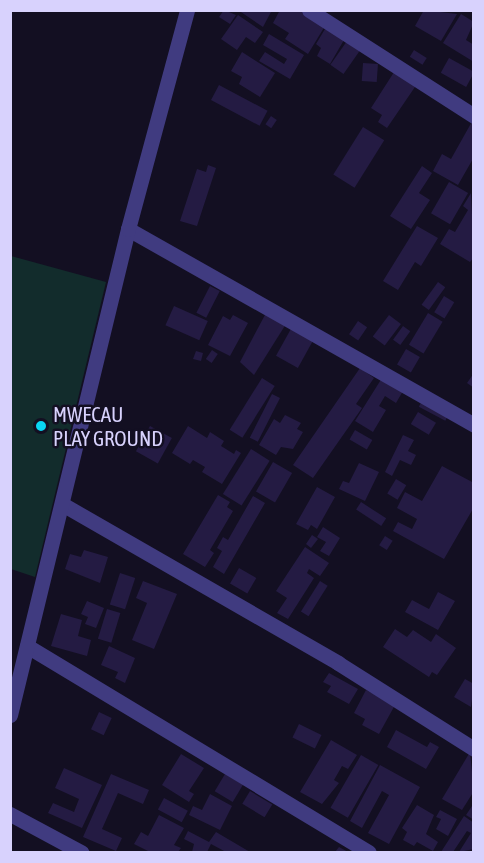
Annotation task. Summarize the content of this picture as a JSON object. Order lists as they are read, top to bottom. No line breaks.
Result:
{"places":["MWECAU PLAY GROUND"]}
